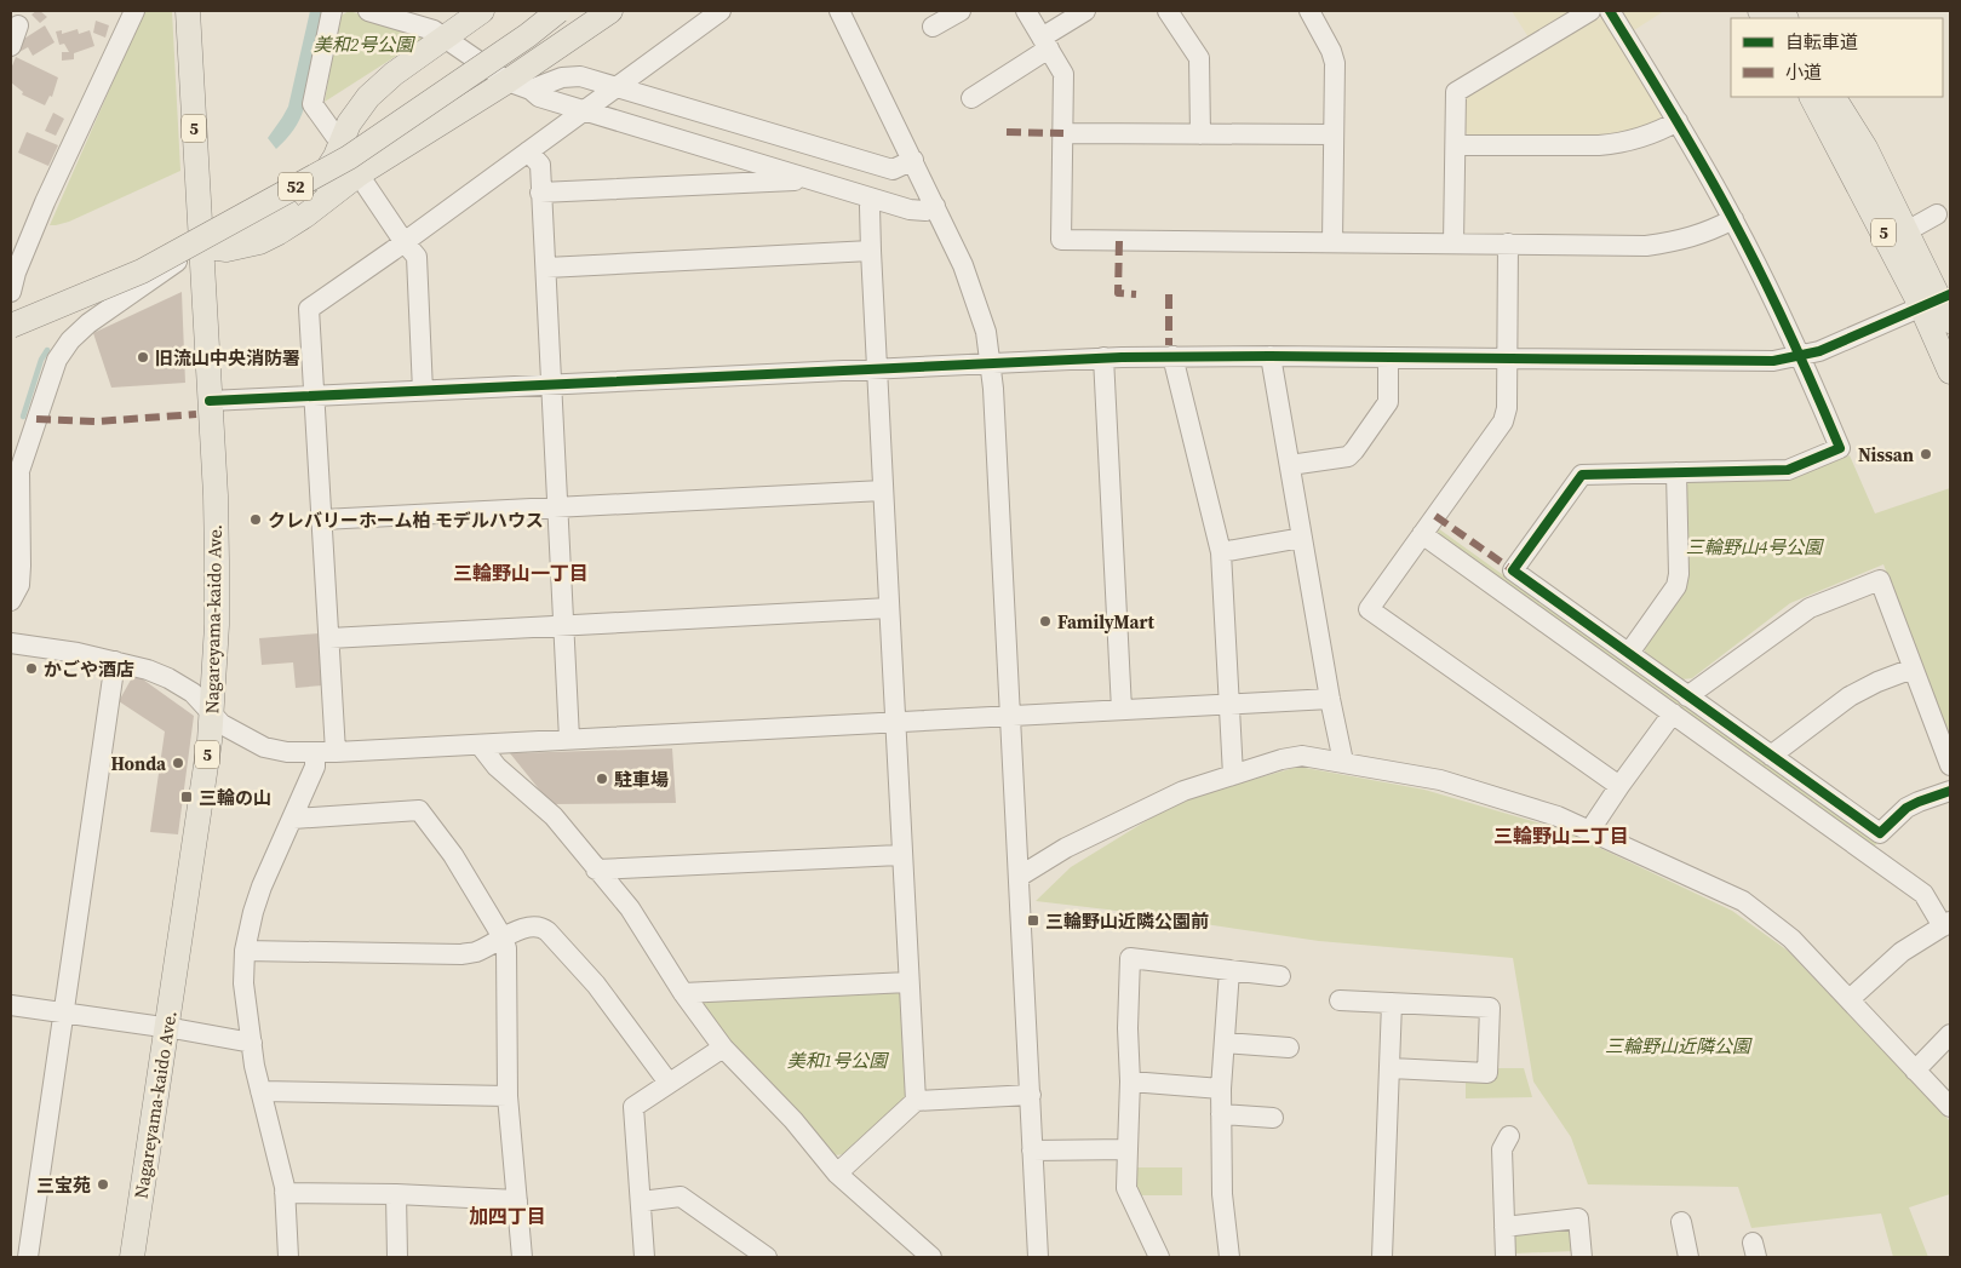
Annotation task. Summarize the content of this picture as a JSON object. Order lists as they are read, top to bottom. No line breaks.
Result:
{"streets":{"main road":["5","52","Nagareyama-kaido Ave."]},"districts":["三輪野山一丁目","三輪野山二丁目","加四丁目"],"parks":["美和2号公園","三輪野山4号公園","三輪野山近隣公園","美和1号公園"],"places":{"other":["旧流山中央消防署","Nissan","クレバリーホーム柏 モデルハウス","FamilyMart","かごや酒店","Honda","駐車場","三宝苑"],"transit":["三輪の山","三輪野山近隣公園前"]},"legend":["自転車道","小道"]}
